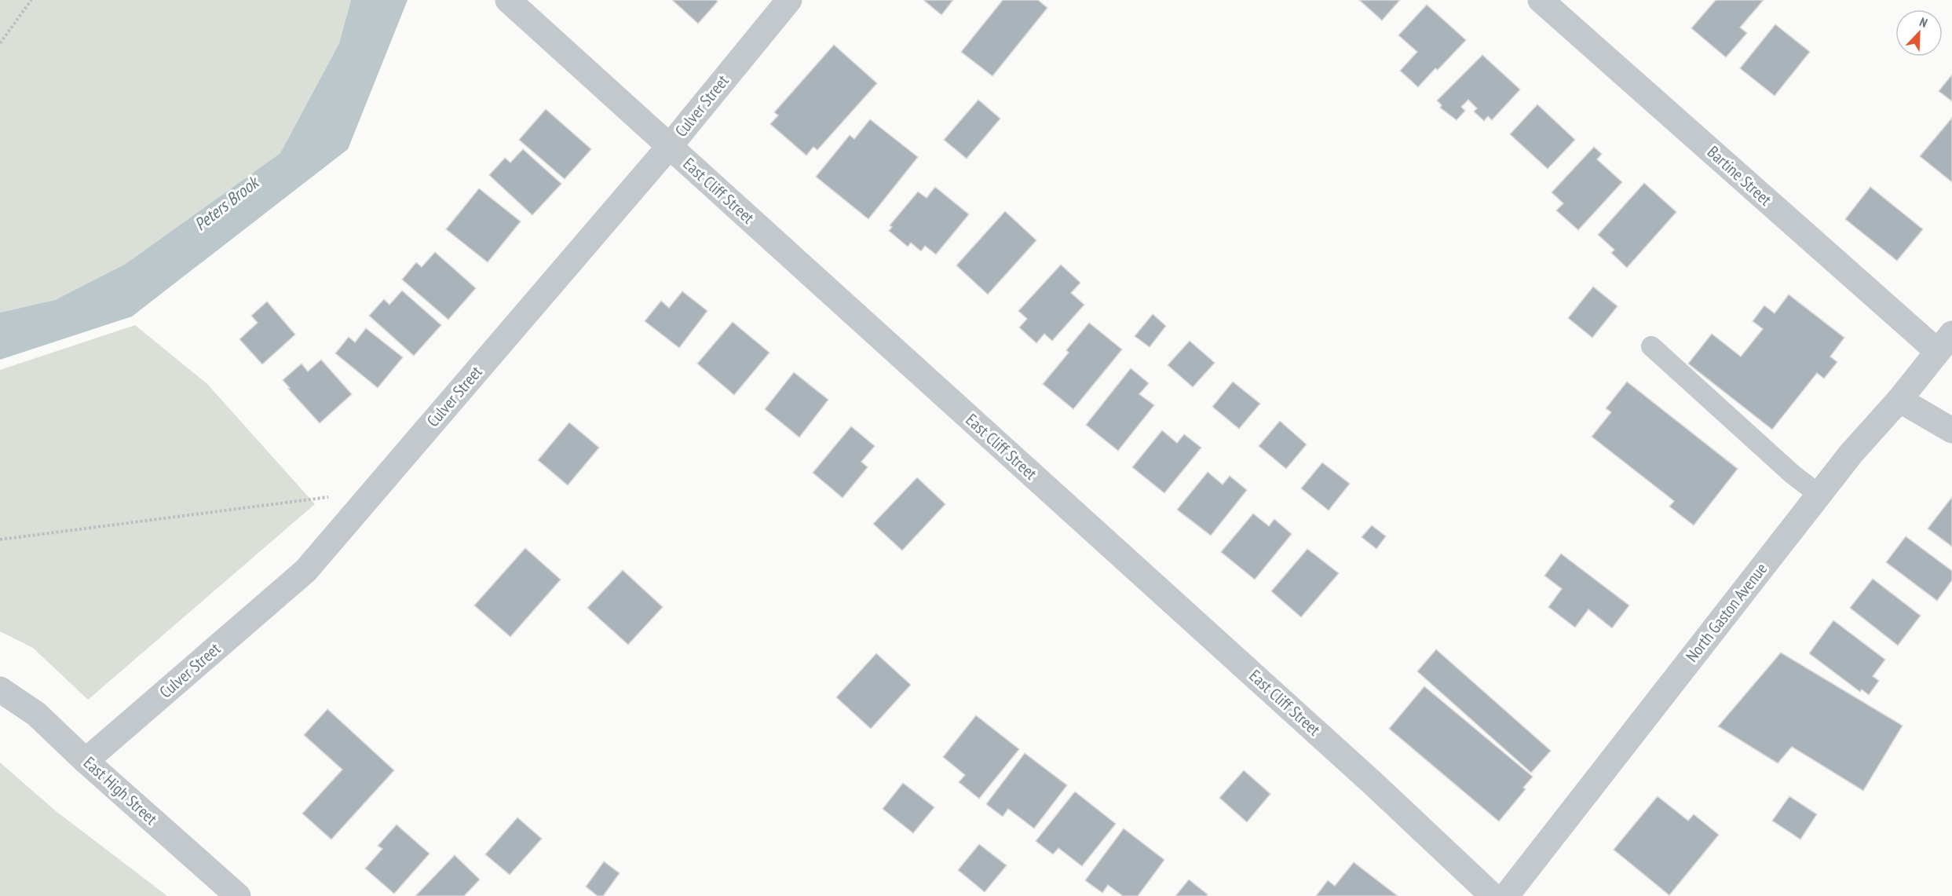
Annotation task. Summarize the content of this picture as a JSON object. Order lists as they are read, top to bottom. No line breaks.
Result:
{"streets":{"street":["Culver Street","Bartine Street","East Cliff Street","North Gaston Avenue","East High Street"]},"crossings":[["Culver Street","East Cliff Street"],["Culver Street","East High Street"],["Bartine Street","North Gaston Avenue"]],"water":["Peters Brook"],"north":"top right"}
